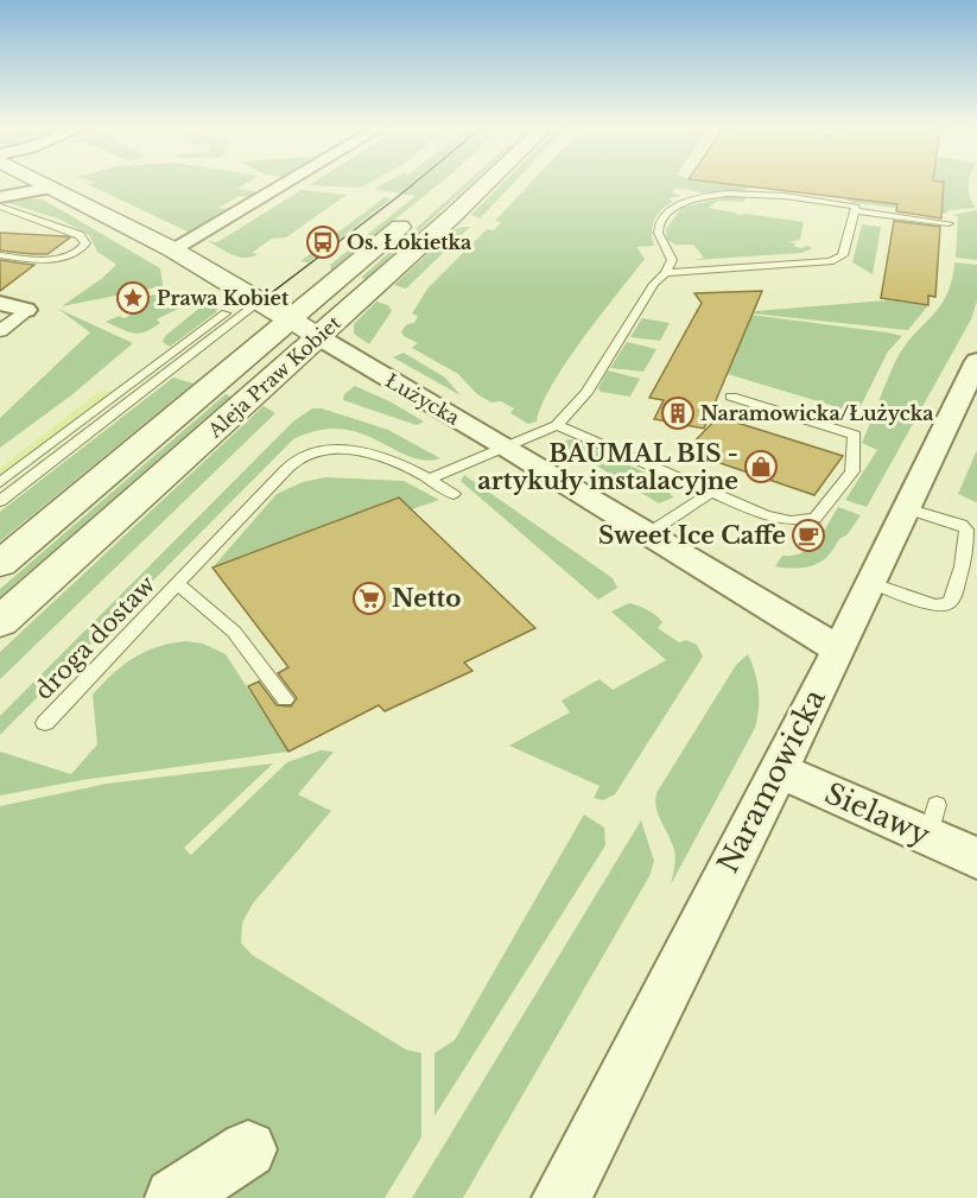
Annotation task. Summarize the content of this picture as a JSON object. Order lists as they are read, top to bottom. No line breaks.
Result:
{"streets":{"street":["Aleja Praw Kobiet","Łużycka","Naramowicka","Sielawy"],"lane":["droga dostaw"]},"crossings":[["Aleja Praw Kobiet","Łużycka"],["Łużycka","Naramowicka"],["Naramowicka","Sielawy"]],"places":{"bus stop":["Os. Łokietka"],"place":["Prawa Kobiet"],"building":["Naramowicka/Łużycka"],"shop":["BAUMAL BIS - artykuły instalacyjne"],"cafe":["Sweet Ice Caffe"],"supermarket":["Netto"]}}
